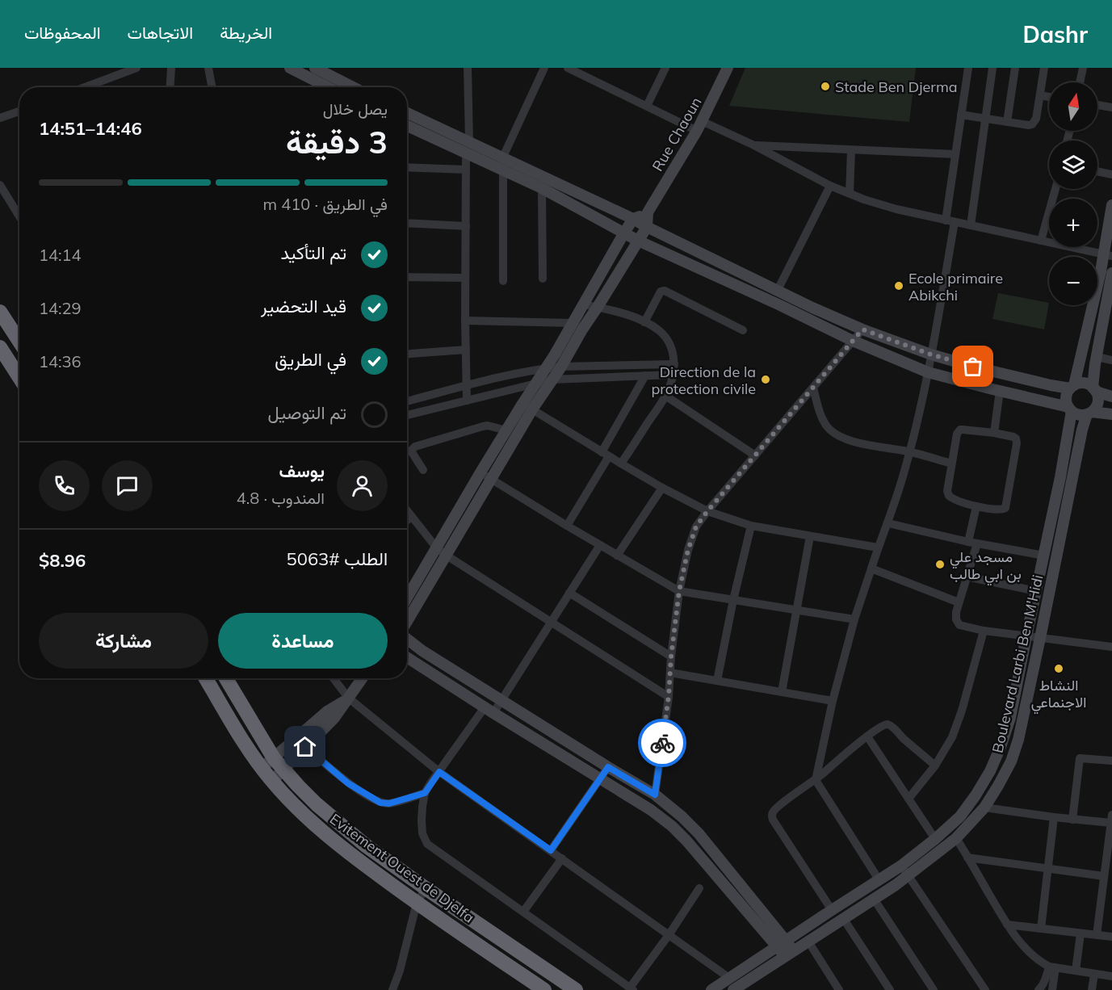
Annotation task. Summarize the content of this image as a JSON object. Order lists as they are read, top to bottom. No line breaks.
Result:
{"streets":{"highway":["Evitement Ouest de Djelfa"],"main road":["Rue Chaoun","Boulevard Larbi Ben M'Hidi"]},"places":["Stade Ben Djerma","Ecole primaire Abikchi","Direction de la protection civile","مسجد علي بن ابي طالب","النشاط الاجنماعي"],"north":"top","page":{"header":"Dashr","nav":["الخريطة","الاتجاهات","المحفوظات"],"map_buttons":["+","−"],"heading":["3 دقيقة","يصل خلال","14:46–14:51"],"panel":["يوسف","المندوب · 4.8","الطلب #5063","$8.96"],"bar":"في الطريق · 410 m","list":[["تم التأكيد","14:14"],["قيد التحضير","14:29"],["في الطريق","14:36"],"تم التوصيل"],"buttons":["مساعدة","مشاركة"]}}
